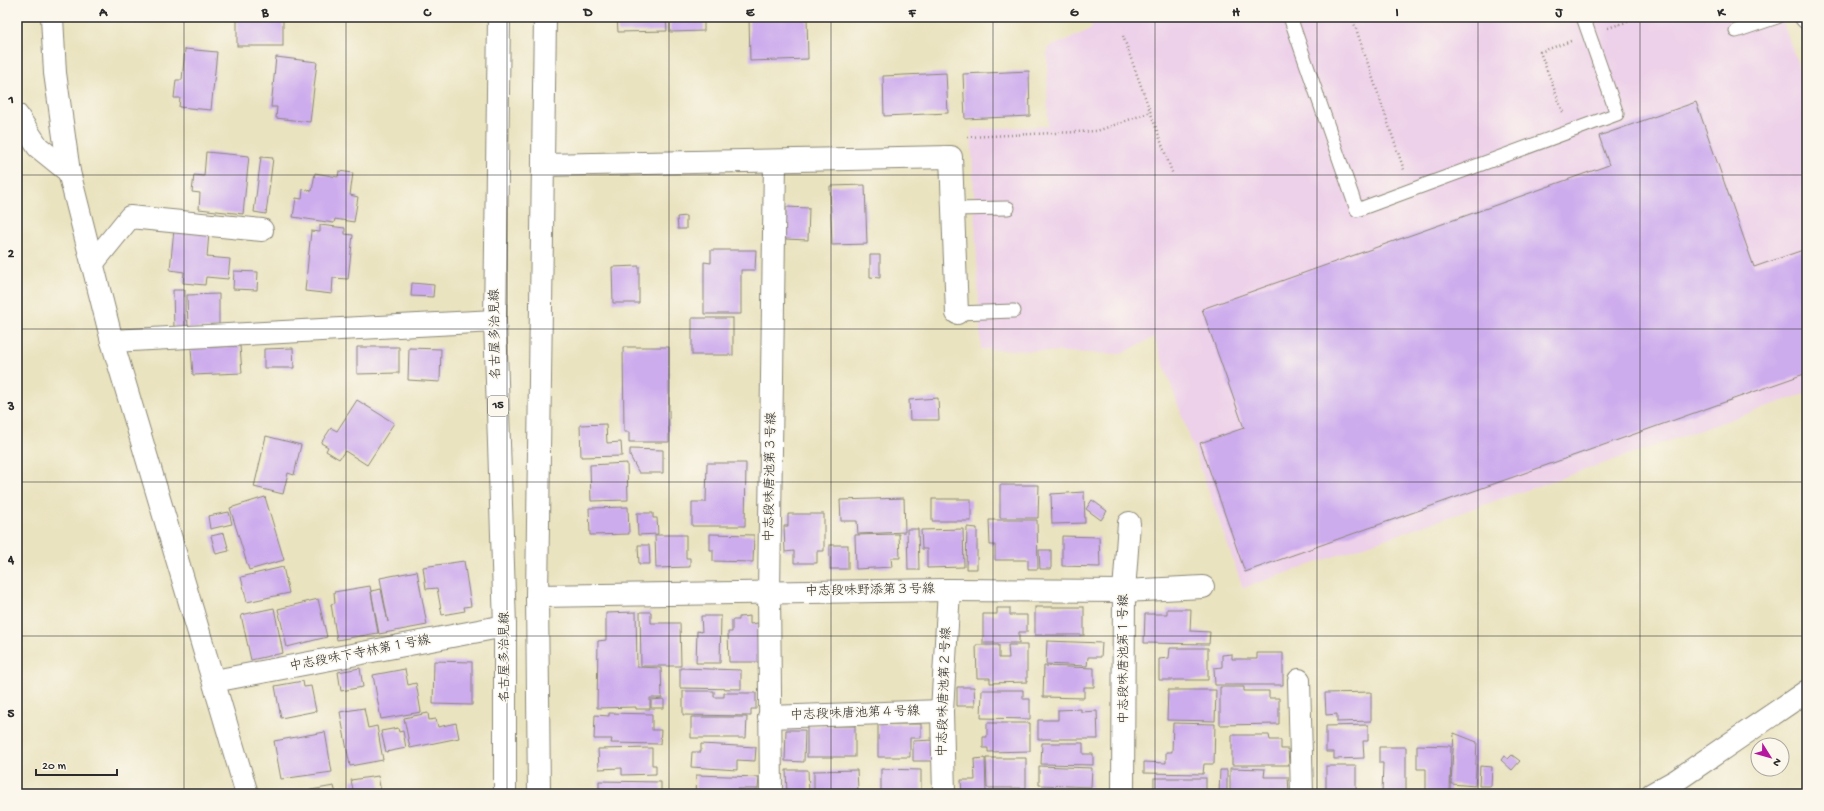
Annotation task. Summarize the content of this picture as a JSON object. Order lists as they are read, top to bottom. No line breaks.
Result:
{"streets":{"street":["名古屋多治見線","15","中志段味唐池第３号線","中志段味野添第３号線","中志段味下寺林第１号線","中志段味唐池第１号線","中志段味唐池第２号線","中志段味唐池第４号線"]},"crossings":[["名古屋多治見線","中志段味下寺林第１号線"],["中志段味唐池第３号線","中志段味野添第３号線"],["中志段味唐池第３号線","中志段味唐池第４号線"],["中志段味野添第３号線","中志段味唐池第１号線"],["中志段味野添第３号線","中志段味唐池第２号線"],["中志段味唐池第２号線","中志段味唐池第４号線"]],"scale_bar":"20 m","north":"bottom right","grid":{"columns":["A","B","C","D","E","F","G","H","I","J","K"],"rows":["1","2","3","4","5"]}}
